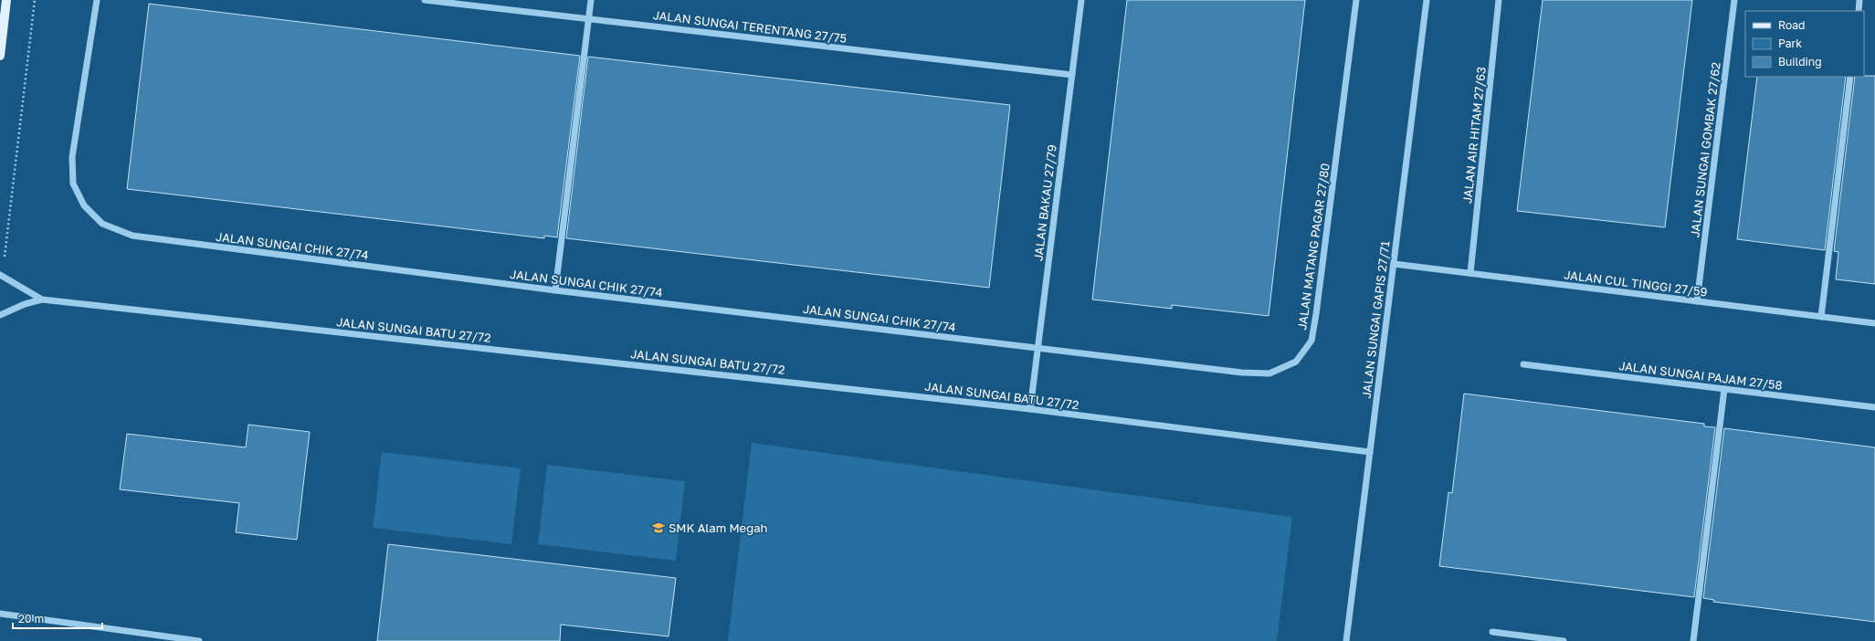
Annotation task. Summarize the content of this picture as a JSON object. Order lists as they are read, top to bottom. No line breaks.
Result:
{"streets":{"street":["JALAN SUNGAI TERENTANG 27/75","JALAN AIR HITAM 27/63","JALAN SUNGAI GOMBAK 27/62","JALAN BAKAU 27/79","JALAN SUNGAI CHIK 27/74","JALAN MATANG PAGAR 27/80","JALAN CUL TINGGI 27/59","JALAN SUNGAI GAPIS 27/71","JALAN SUNGAI BATU 27/72","JALAN SUNGAI PAJAM 27/58"]},"crossings":[["JALAN SUNGAI TERENTANG 27/75","JALAN BAKAU 27/79"],["JALAN AIR HITAM 27/63","JALAN CUL TINGGI 27/59"],["JALAN SUNGAI GOMBAK 27/62","JALAN CUL TINGGI 27/59"],["JALAN BAKAU 27/79","JALAN SUNGAI CHIK 27/74"],["JALAN BAKAU 27/79","JALAN MATANG PAGAR 27/80"],["JALAN BAKAU 27/79","JALAN SUNGAI BATU 27/72"],["JALAN SUNGAI CHIK 27/74","JALAN MATANG PAGAR 27/80"],["JALAN CUL TINGGI 27/59","JALAN SUNGAI GAPIS 27/71"],["JALAN SUNGAI GAPIS 27/71","JALAN SUNGAI BATU 27/72"]],"places":{"school or university":["SMK Alam Megah"]},"legend":["Road","Park","Building"],"scale_bar":"20 m"}
